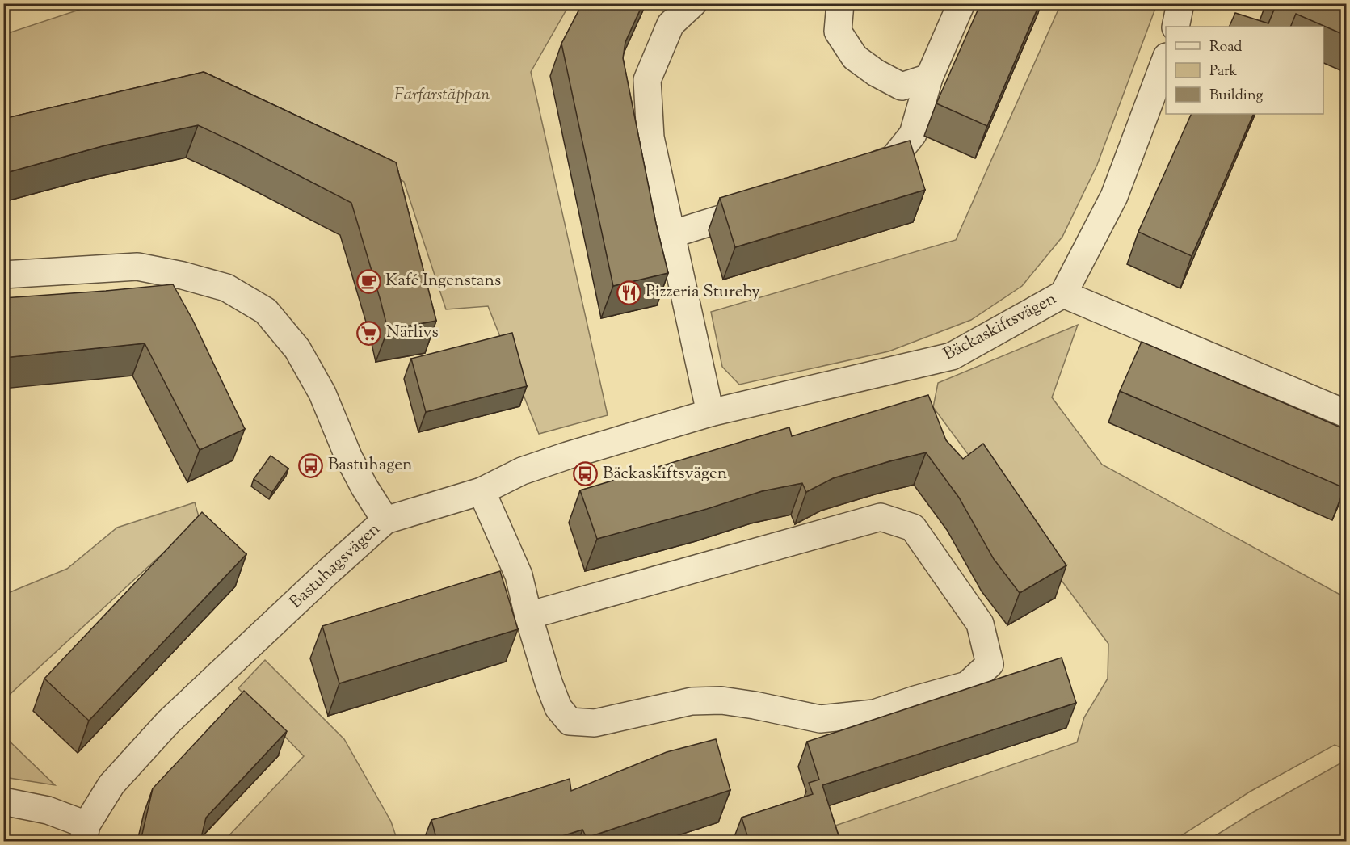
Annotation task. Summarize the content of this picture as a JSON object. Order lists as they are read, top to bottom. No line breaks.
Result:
{"streets":{"street":["Bäckaskiftsvägen","Bastuhagsvägen"]},"crossings":[["Bäckaskiftsvägen","Bastuhagsvägen"]],"parks":["Farfarstäppan"],"places":{"cafe":["Kafé Ingenstans"],"restaurant":["Pizzeria Stureby"],"supermarket":["Närlivs"],"bus stop":["Bastuhagen","Bäckaskiftsvägen"]},"legend":["Road","Park","Building"]}
